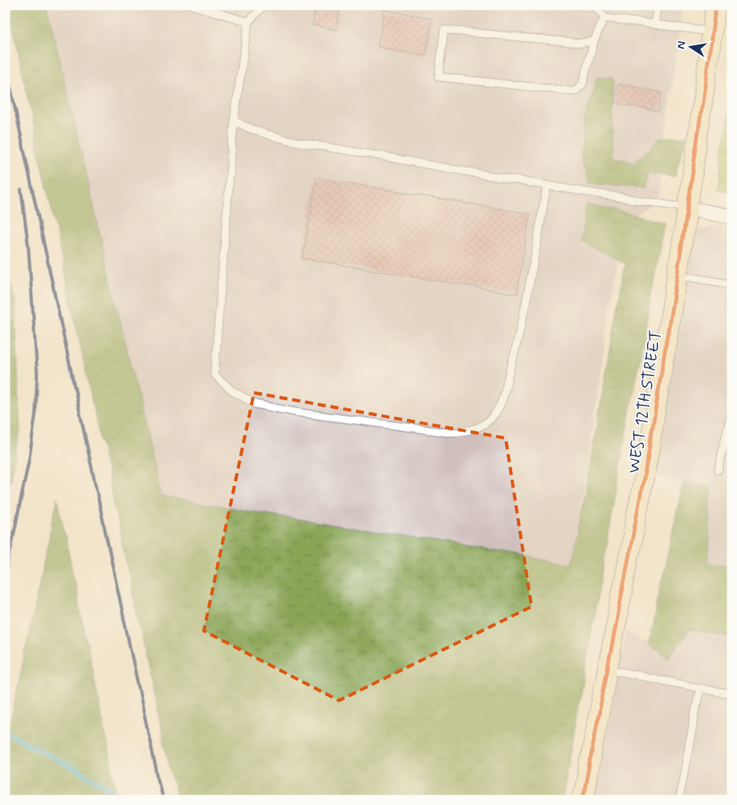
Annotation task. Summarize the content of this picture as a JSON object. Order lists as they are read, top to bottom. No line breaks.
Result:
{"streets":{"street":["WEST 12TH STREET"]},"north":"left"}
